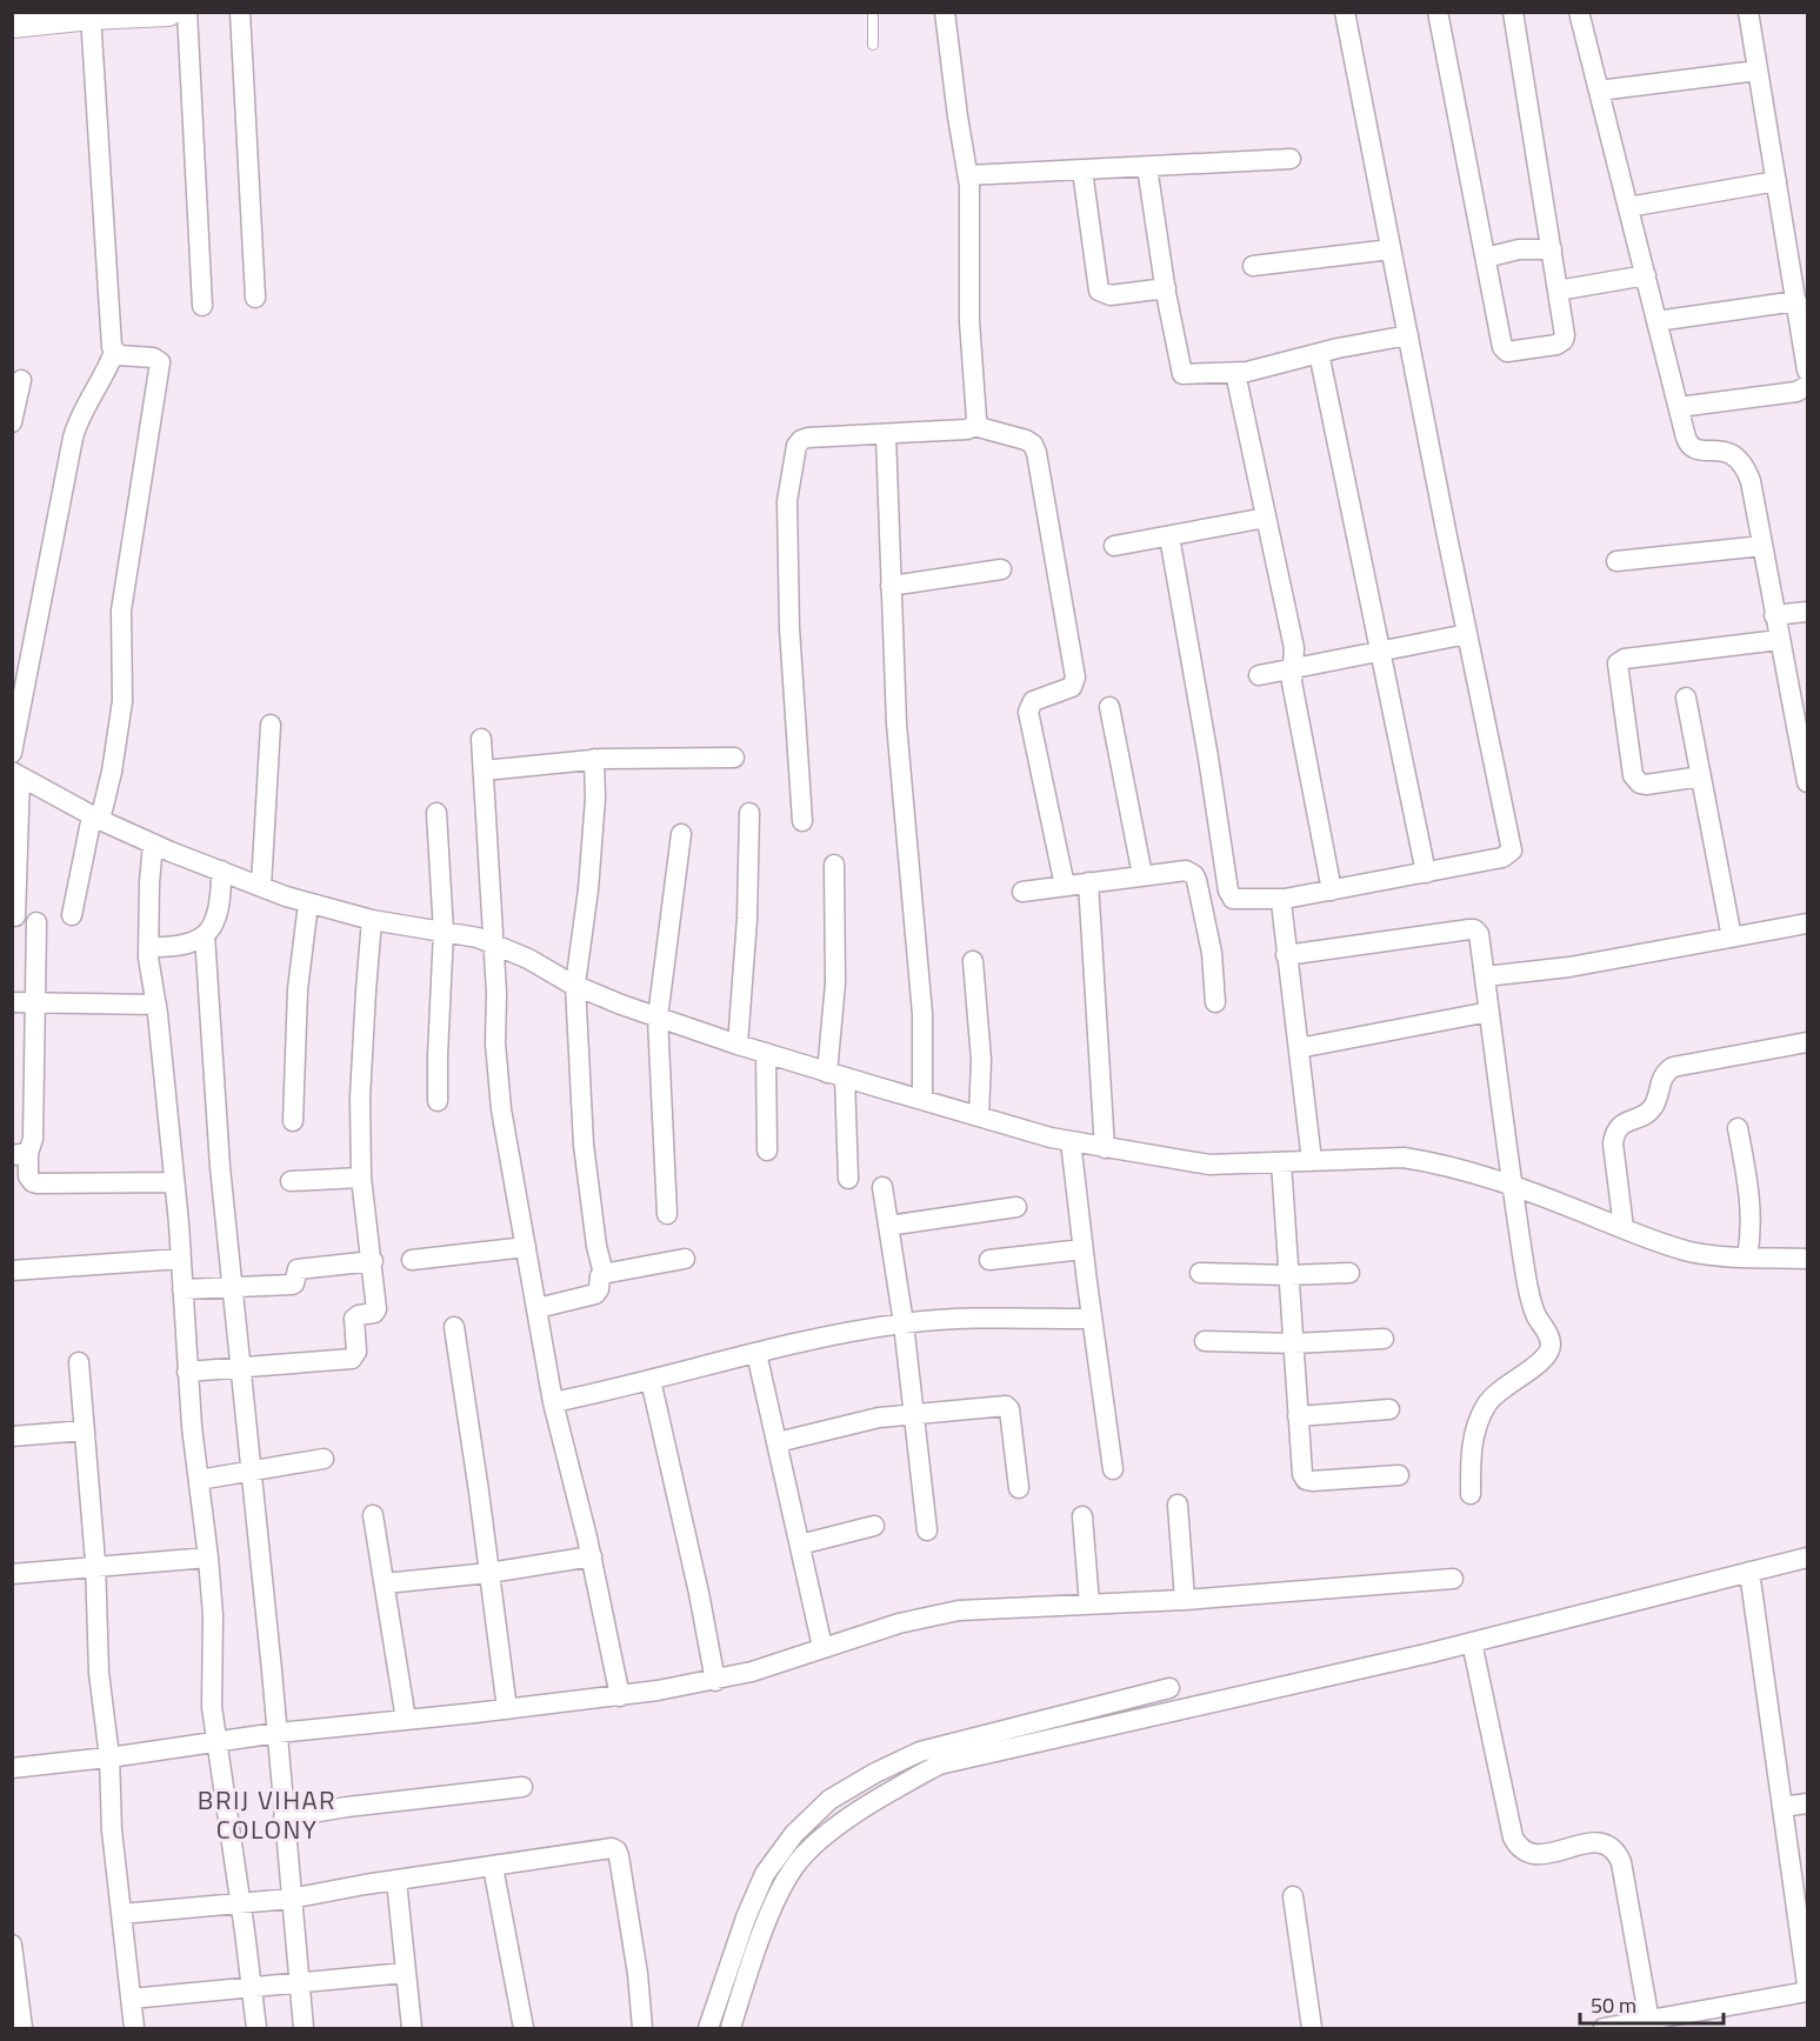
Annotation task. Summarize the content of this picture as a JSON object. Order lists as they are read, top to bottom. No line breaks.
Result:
{"districts":["BRIJ VIHAR COLONY"],"scale_bar":"50 m"}
